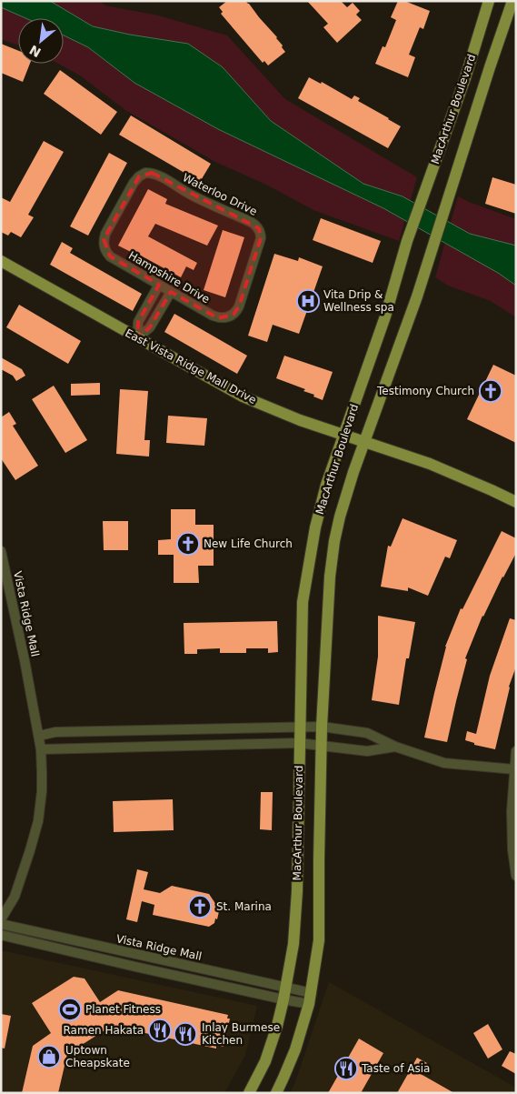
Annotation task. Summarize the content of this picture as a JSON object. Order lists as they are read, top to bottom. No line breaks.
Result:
{"streets":{"main road":["MacArthur Boulevard","East Vista Ridge Mall Drive"],"street":["Waterloo Drive","Hampshire Drive","Vista Ridge Mall"]},"crossings":[["MacArthur Boulevard","East Vista Ridge Mall Drive"],["MacArthur Boulevard","Vista Ridge Mall"],["Waterloo Drive","Hampshire Drive"]],"places":{"hospital":["Vita Drip & Wellness spa"],"church":["Testimony Church","New Life Church","St. Marina"],"sports":["Planet Fitness"],"restaurant":["Ramen Hakata","Inlay Burmese Kitchen","Taste of Asia"],"shop":["Uptown Cheapskate"]},"north":"bottom left"}
